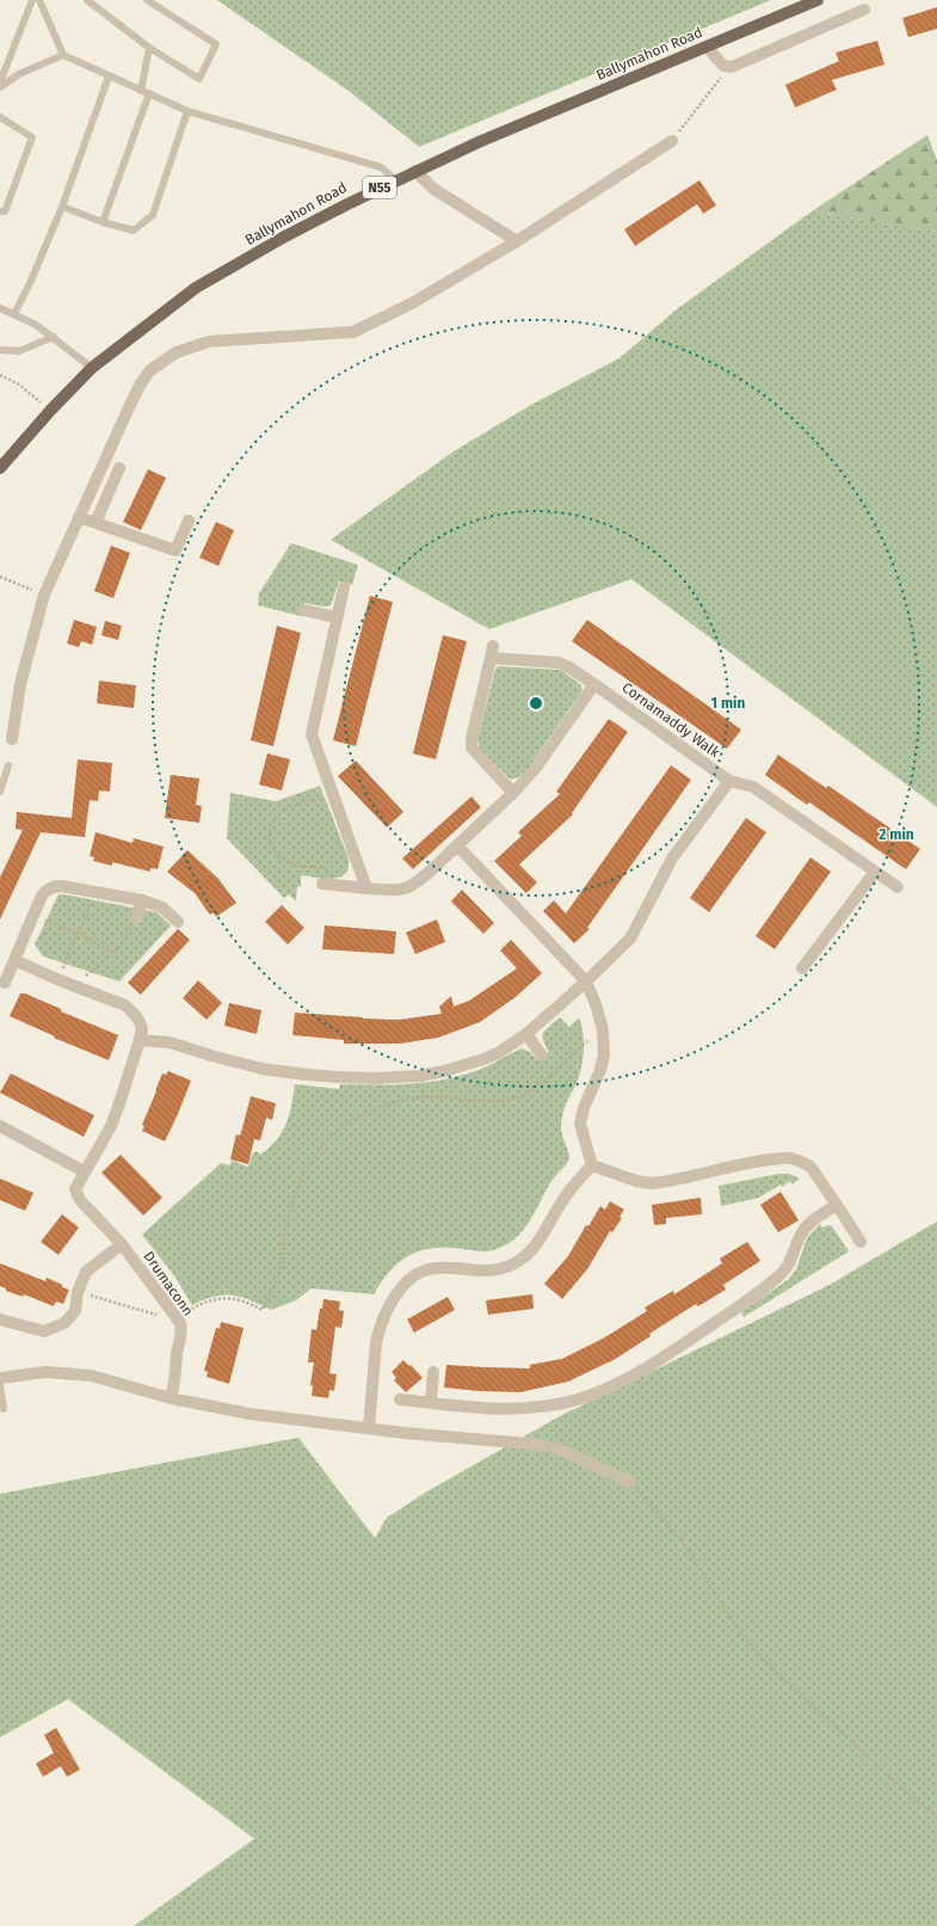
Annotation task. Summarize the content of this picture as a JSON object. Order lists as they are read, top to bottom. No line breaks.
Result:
{"streets":{"main road":["Ballymahon Road","N55"],"street":["Cornamaddy Walk","Drumaconn"]},"rings":["1 min","2 min"]}
